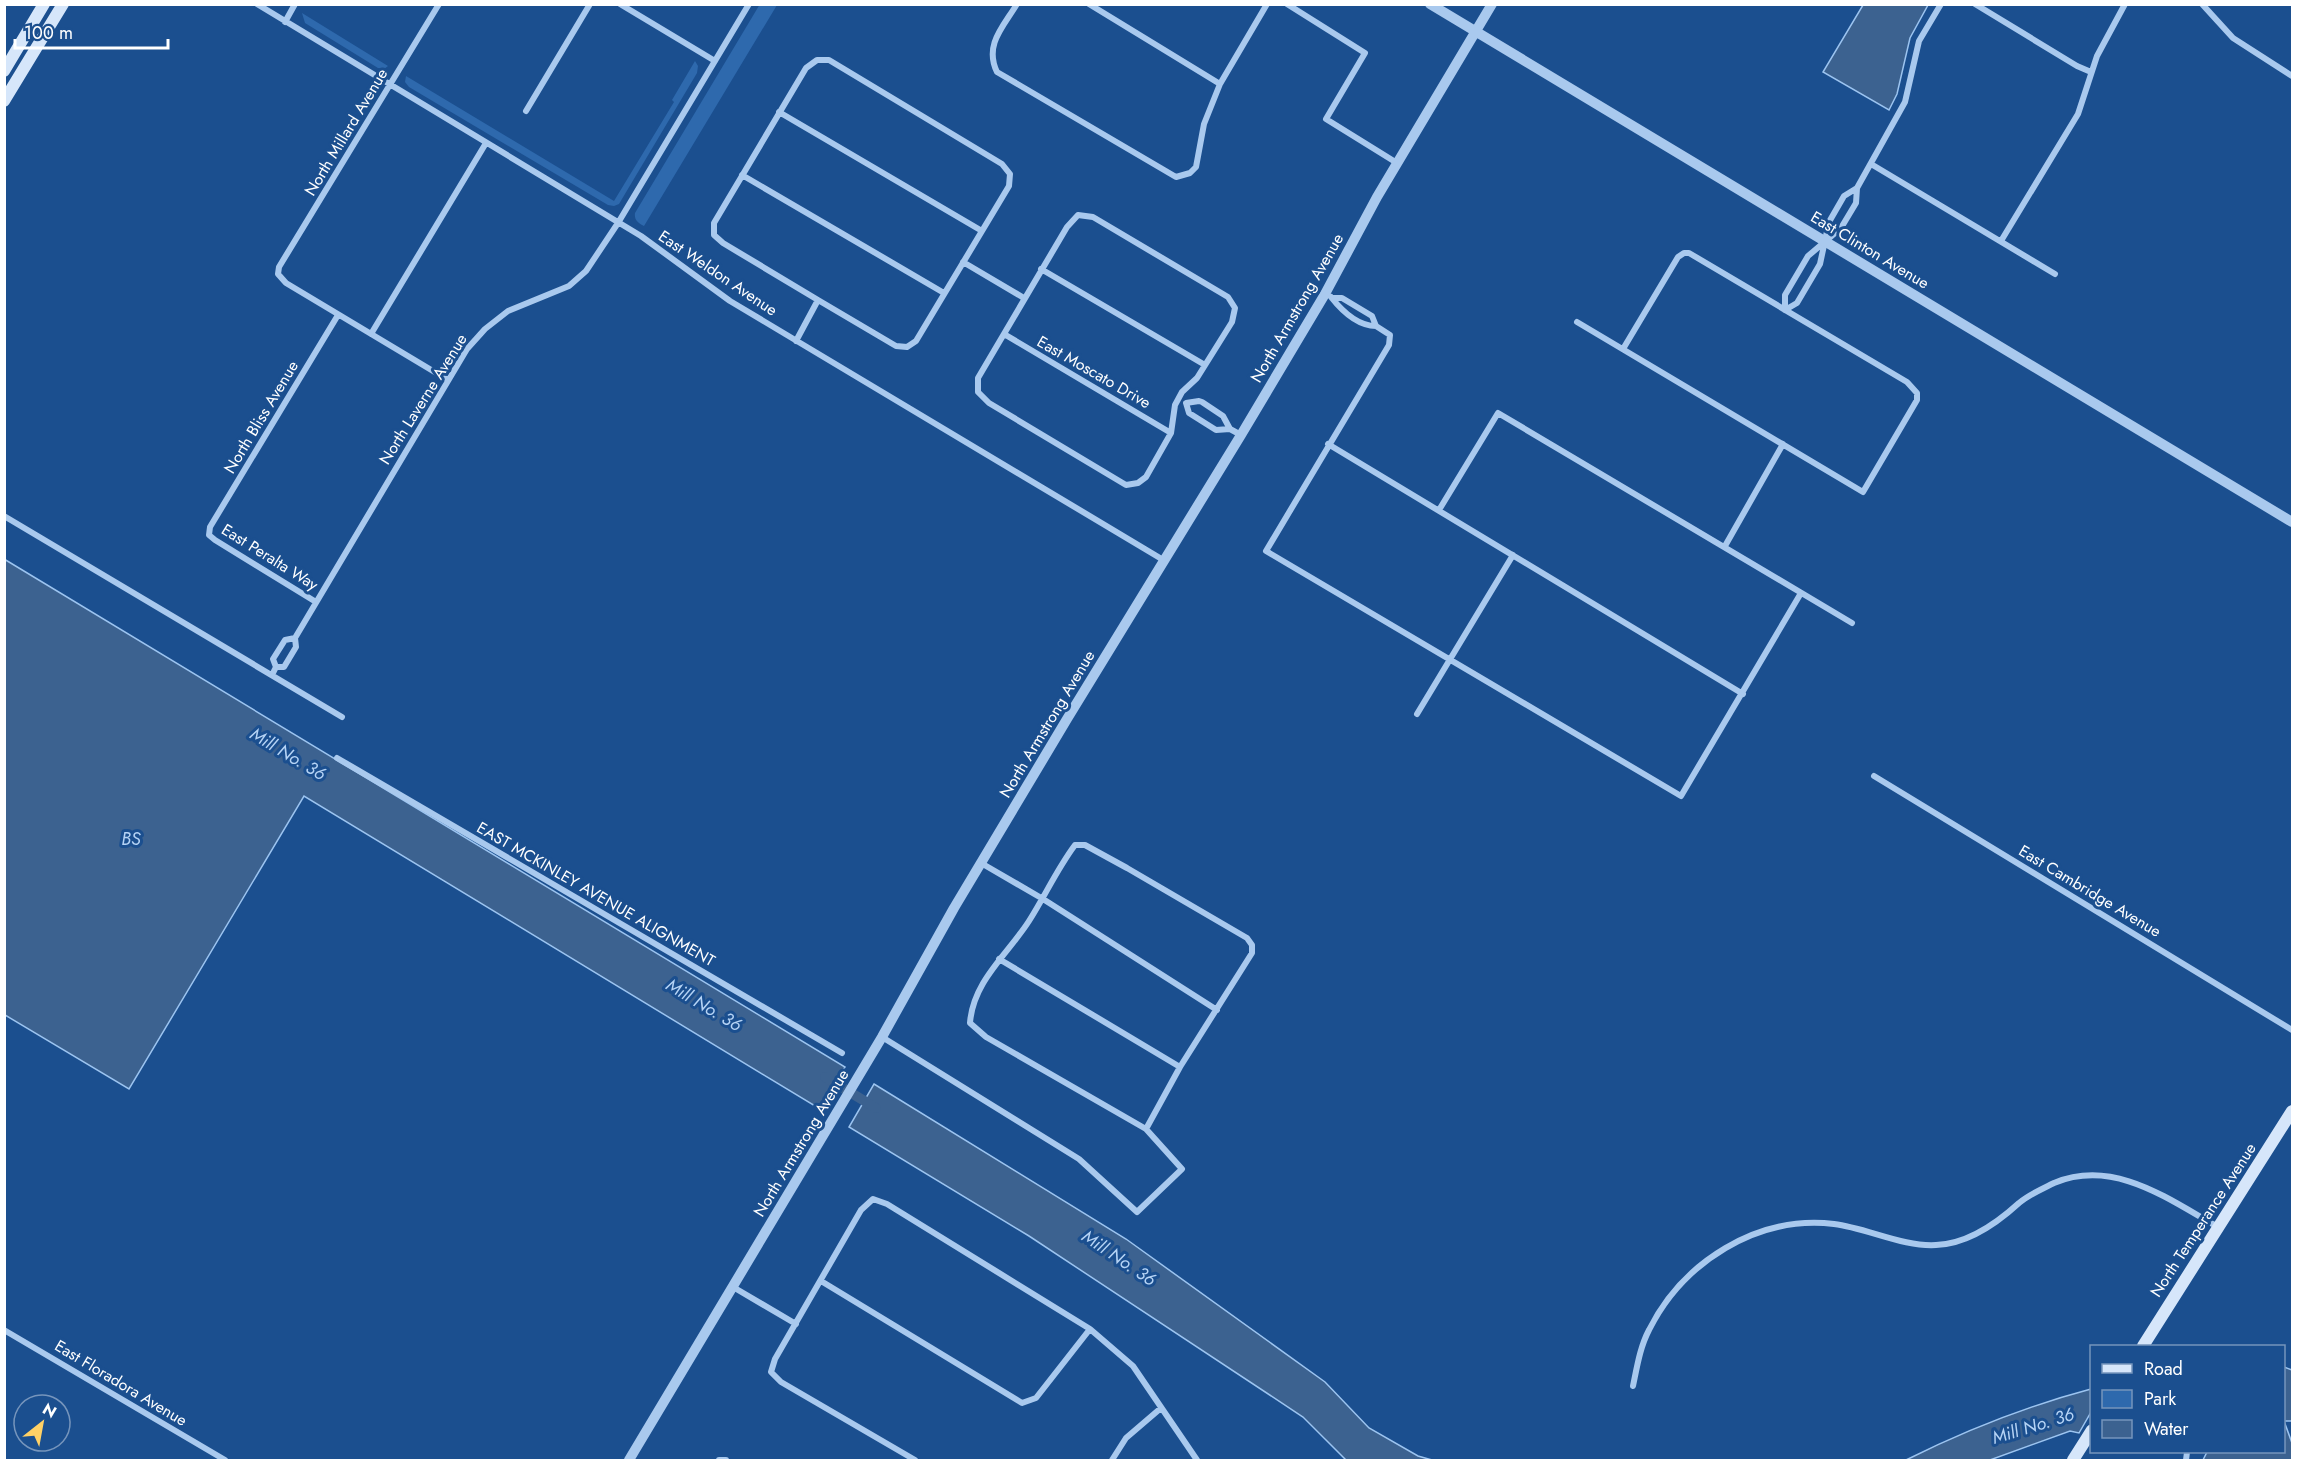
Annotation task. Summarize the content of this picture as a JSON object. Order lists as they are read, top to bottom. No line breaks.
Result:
{"streets":{"main road":["North Temperance Avenue"],"street":["North Millard Avenue","East Clinton Avenue","East Weldon Avenue","North Armstrong Avenue","East Moscato Drive","North Laverne Avenue","North Bliss Avenue","East Peralta Way","East Cambridge Avenue","EAST MCKINLEY AVENUE ALIGNMENT","East Floradora Avenue"]},"crossings":[["North Millard Avenue","East Weldon Avenue"],["North Millard Avenue","North Bliss Avenue"],["East Clinton Avenue","North Armstrong Avenue"],["East Weldon Avenue","North Armstrong Avenue"],["East Weldon Avenue","North Laverne Avenue"],["North Laverne Avenue","East Peralta Way"],["North Bliss Avenue","East Peralta Way"]],"water":["Mill No. 36","BS"],"legend":["Road","Park","Water"],"scale_bar":"100 m","north":"top right"}
